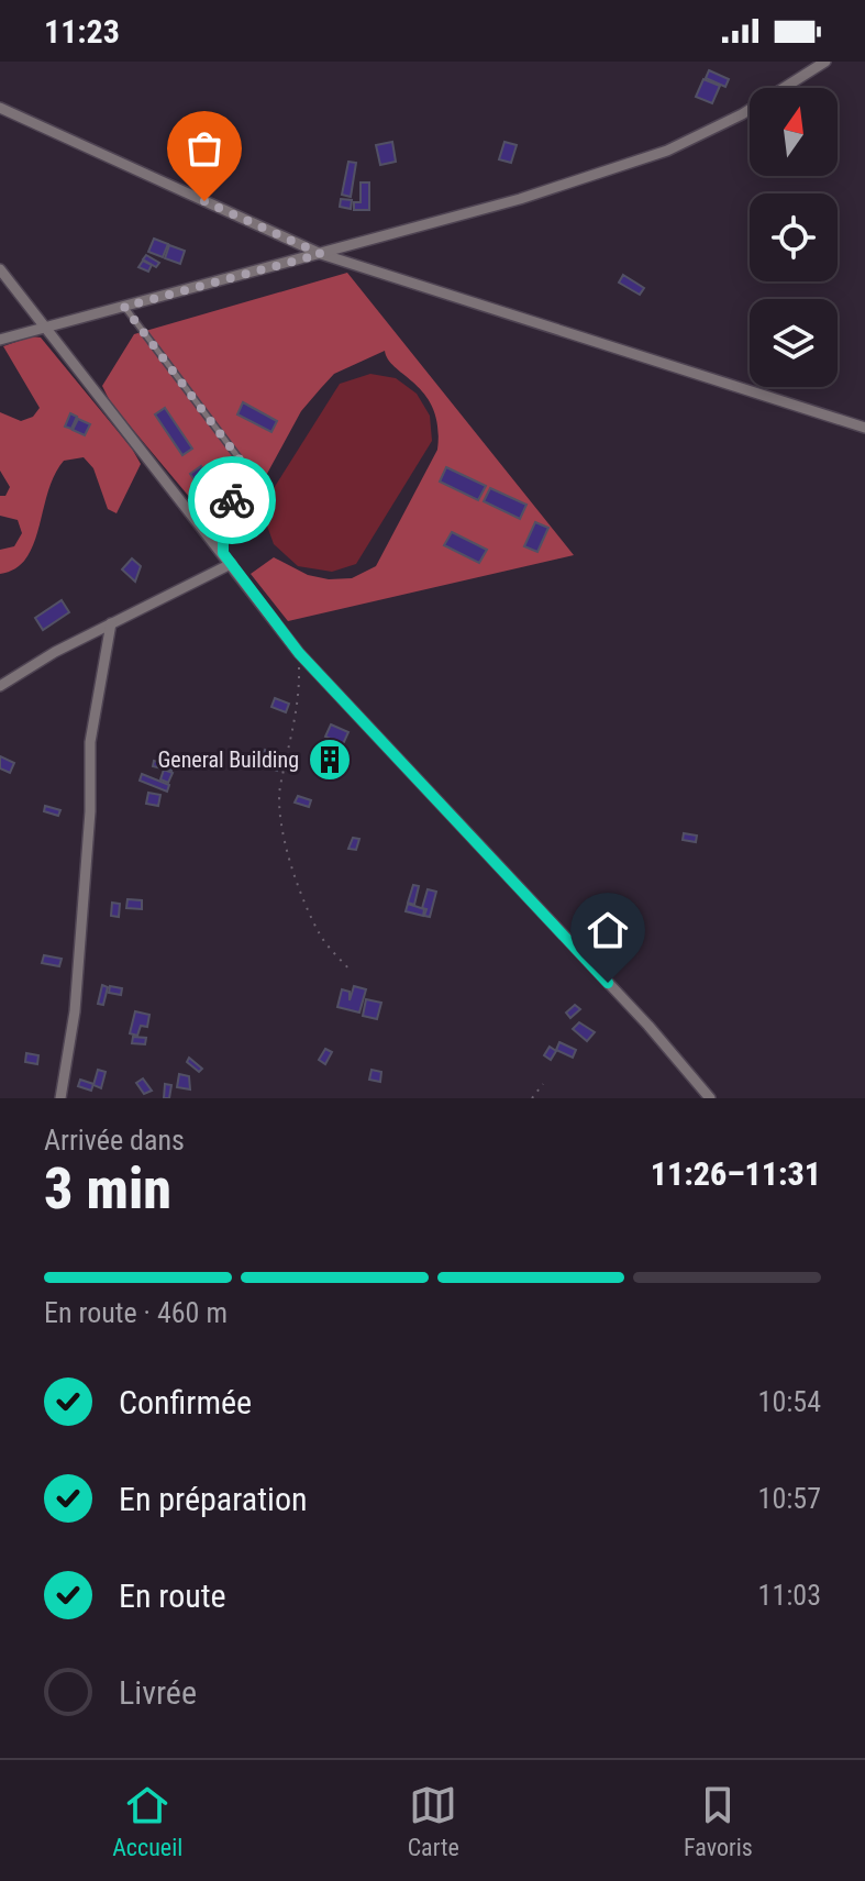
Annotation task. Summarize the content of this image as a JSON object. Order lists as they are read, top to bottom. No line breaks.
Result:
{"places":{"building":["General Building"]},"north":"top","page":{"status":"11:23","heading":["3 min","Arrivée dans","11:26–11:31"],"bar":"En route · 460 m","list":[["Confirmée","10:54"],["En préparation","10:57"],["En route","11:03"],"Livrée"],"tabs":["Accueil","Carte","Favoris"]}}
